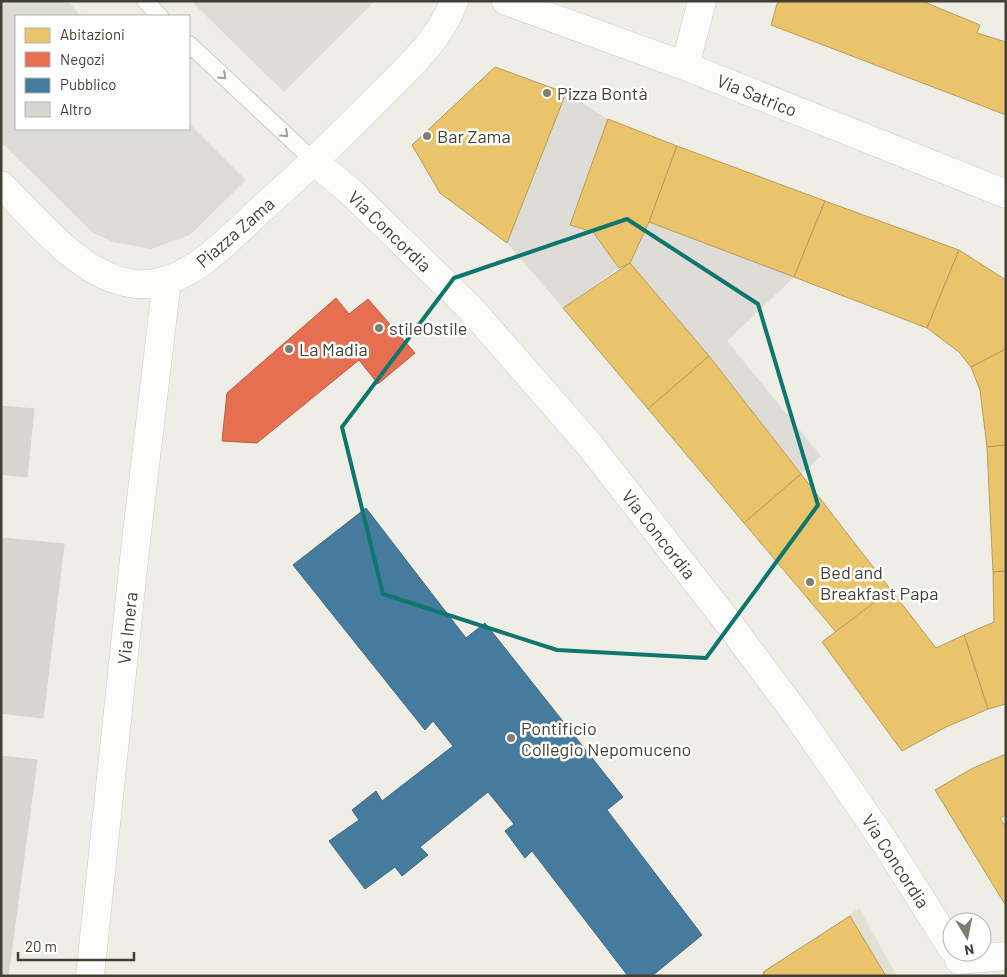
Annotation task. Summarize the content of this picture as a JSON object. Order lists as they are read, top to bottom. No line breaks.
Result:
{"streets":{"street":["Via Satrico","Via Concordia","Piazza Zama","Via Imera"]},"crossings":[["Via Concordia","Piazza Zama"],["Piazza Zama","Via Imera"]],"places":["Pizza Bontà","Bar Zama","stileOstile","La Madia","Bed and Breakfast Papa","Pontificio Collegio Nepomuceno"],"legend":["Abitazioni","Negozi","Pubblico","Altro"],"scale_bar":"20 m","north":"bottom"}
